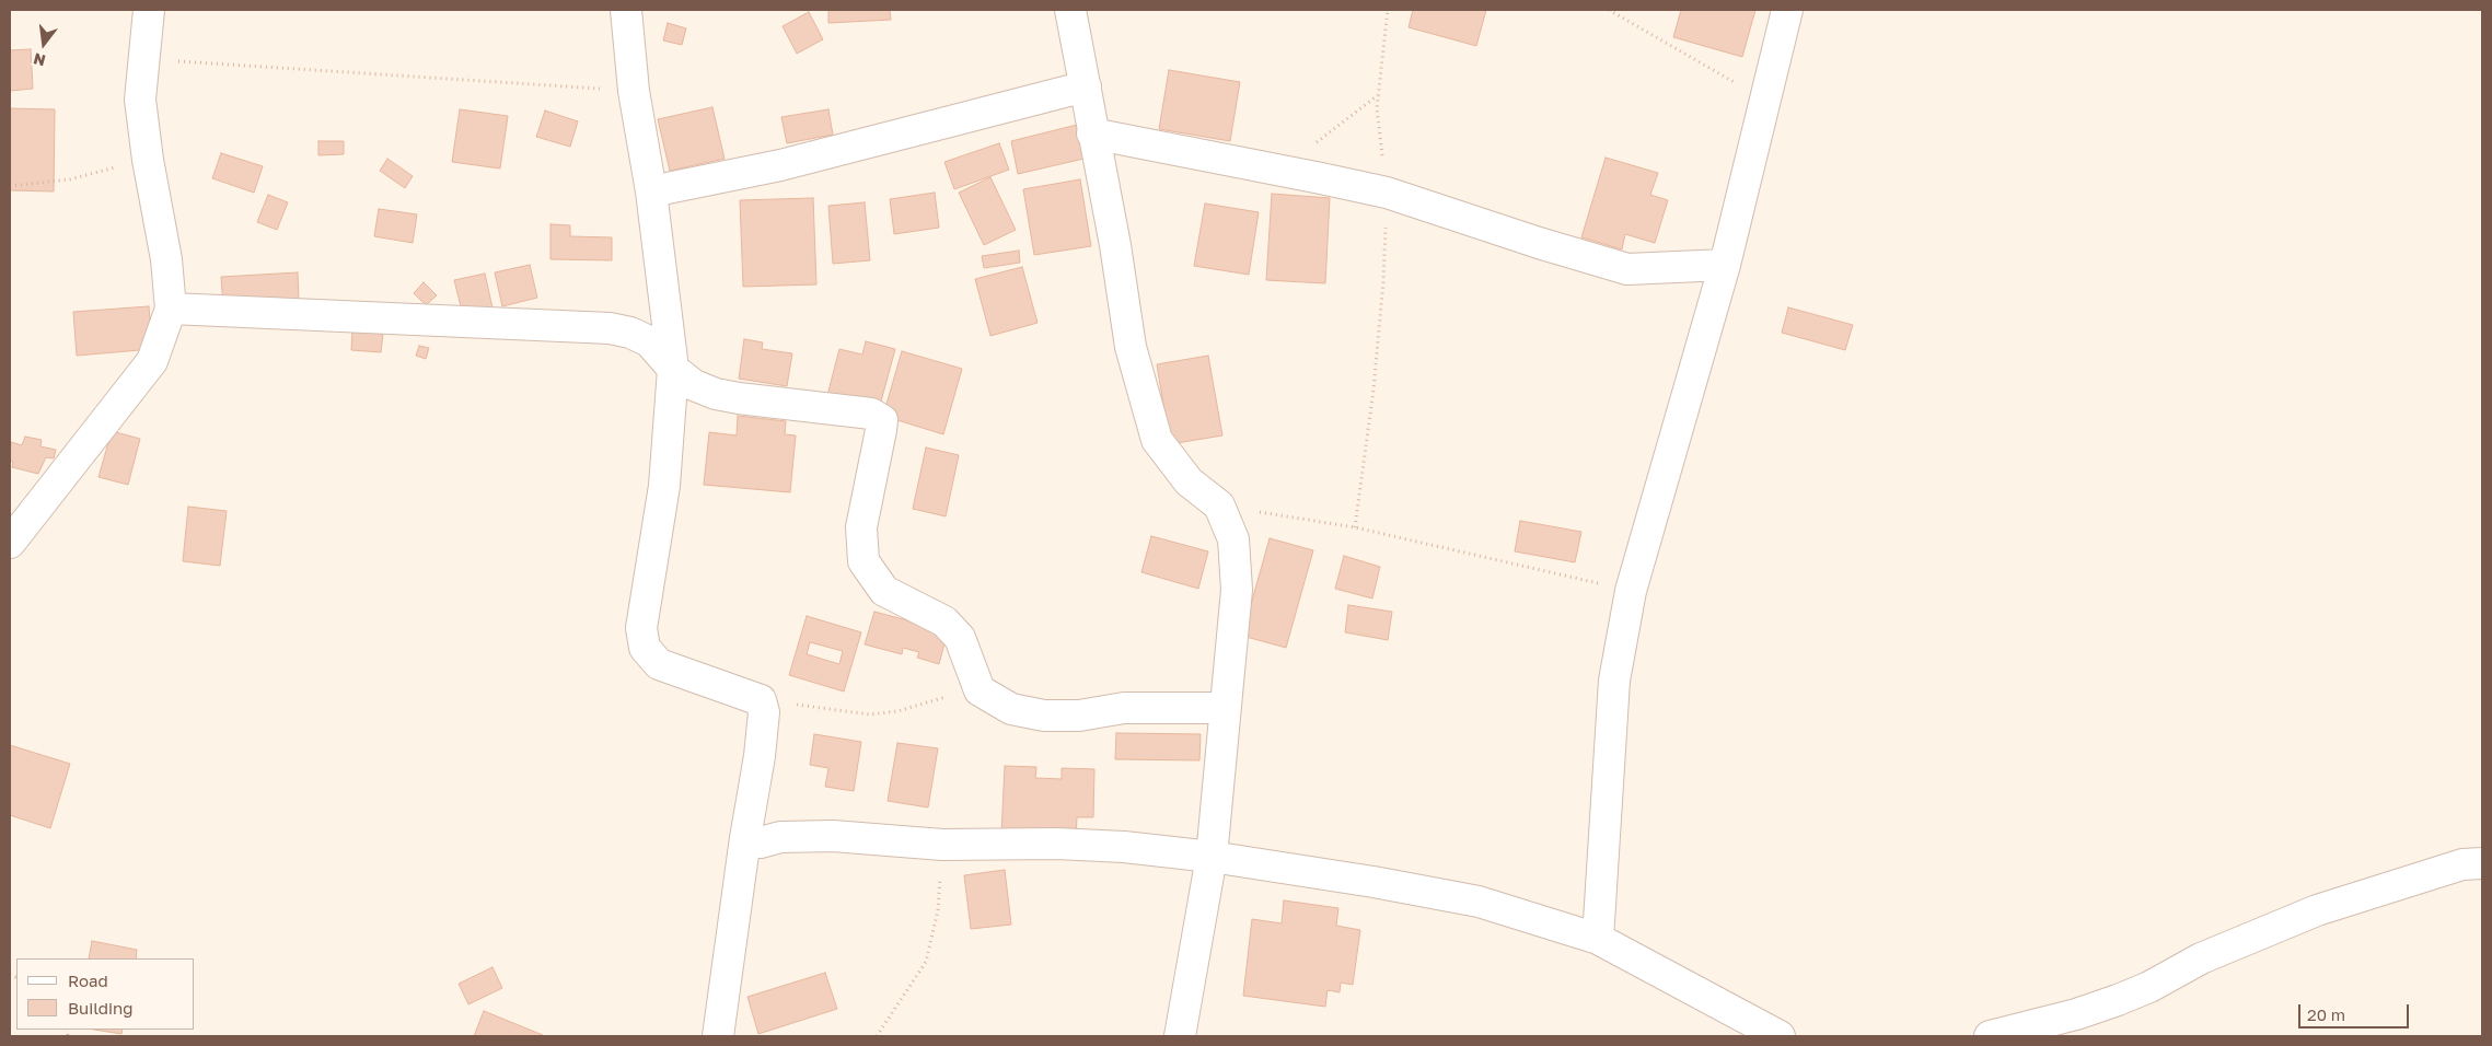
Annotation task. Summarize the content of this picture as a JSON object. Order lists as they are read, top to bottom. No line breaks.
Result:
{"legend":["Road","Building"],"scale_bar":"20 m","north":"bottom"}
